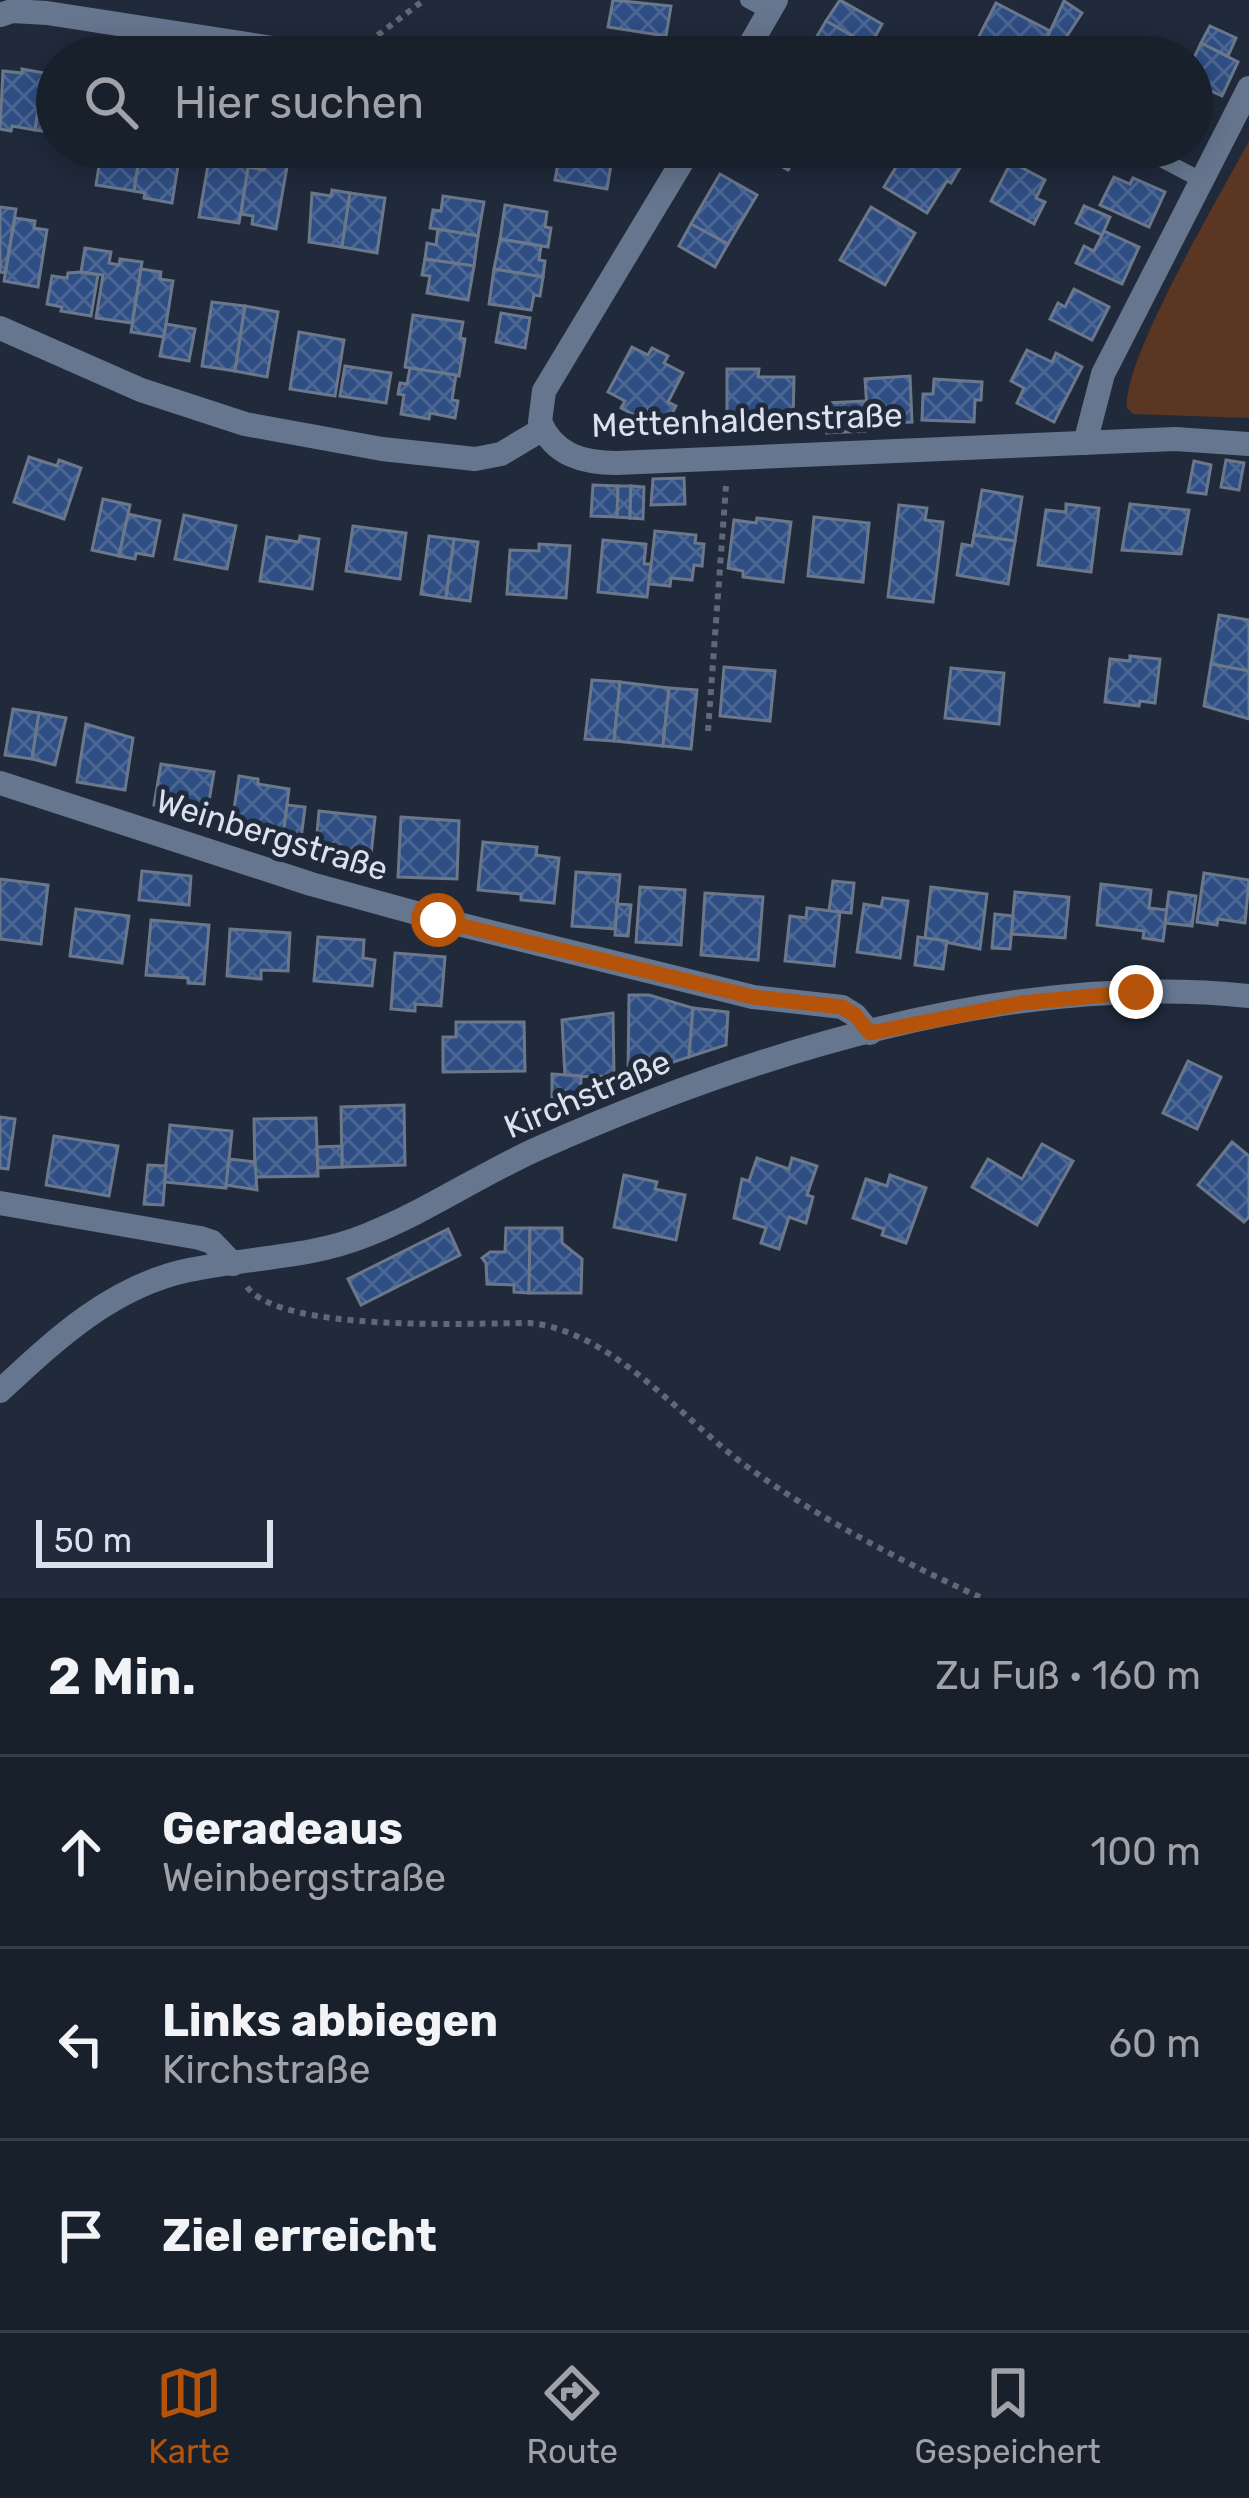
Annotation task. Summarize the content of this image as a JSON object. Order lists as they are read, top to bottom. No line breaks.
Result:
{"streets":{"street":["Mettenhaldenstraße","Weinbergstraße","Kirchstraße"]},"crossings":[["Weinbergstraße","Kirchstraße"]],"scale_bar":"50 m","page":{"search":"Hier suchen","scale":"50 m","heading":["2 Min.","Zu Fuß · 160 m"],"list":[["Geradeaus","Weinbergstraße","100 m"],["Links abbiegen","Kirchstraße","60 m"],"Ziel erreicht"],"nav":["Karte","Route","Gespeichert"]}}
